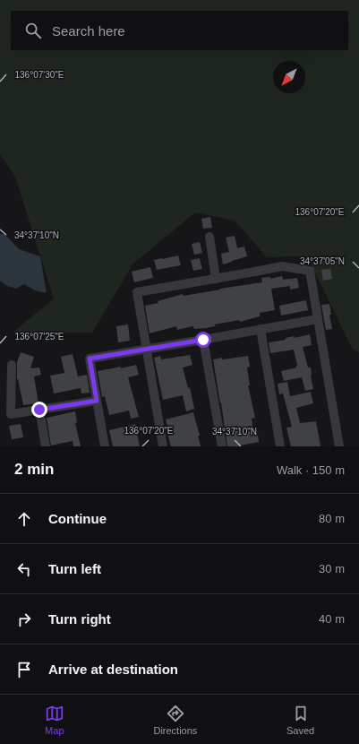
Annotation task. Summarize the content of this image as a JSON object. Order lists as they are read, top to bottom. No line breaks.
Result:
{"north":"bottom left","page":{"search":"Search here","heading":["2 min","Walk · 150 m"],"list":[["Continue","80 m"],["Turn left","30 m"],["Turn right","40 m"],"Arrive at destination"],"nav":["Map","Directions","Saved"]},"coordinates":["136°07'30\"E","136°07'20\"E","34°37'10\"N","34°37'05\"N","136°07'25\"E"]}
